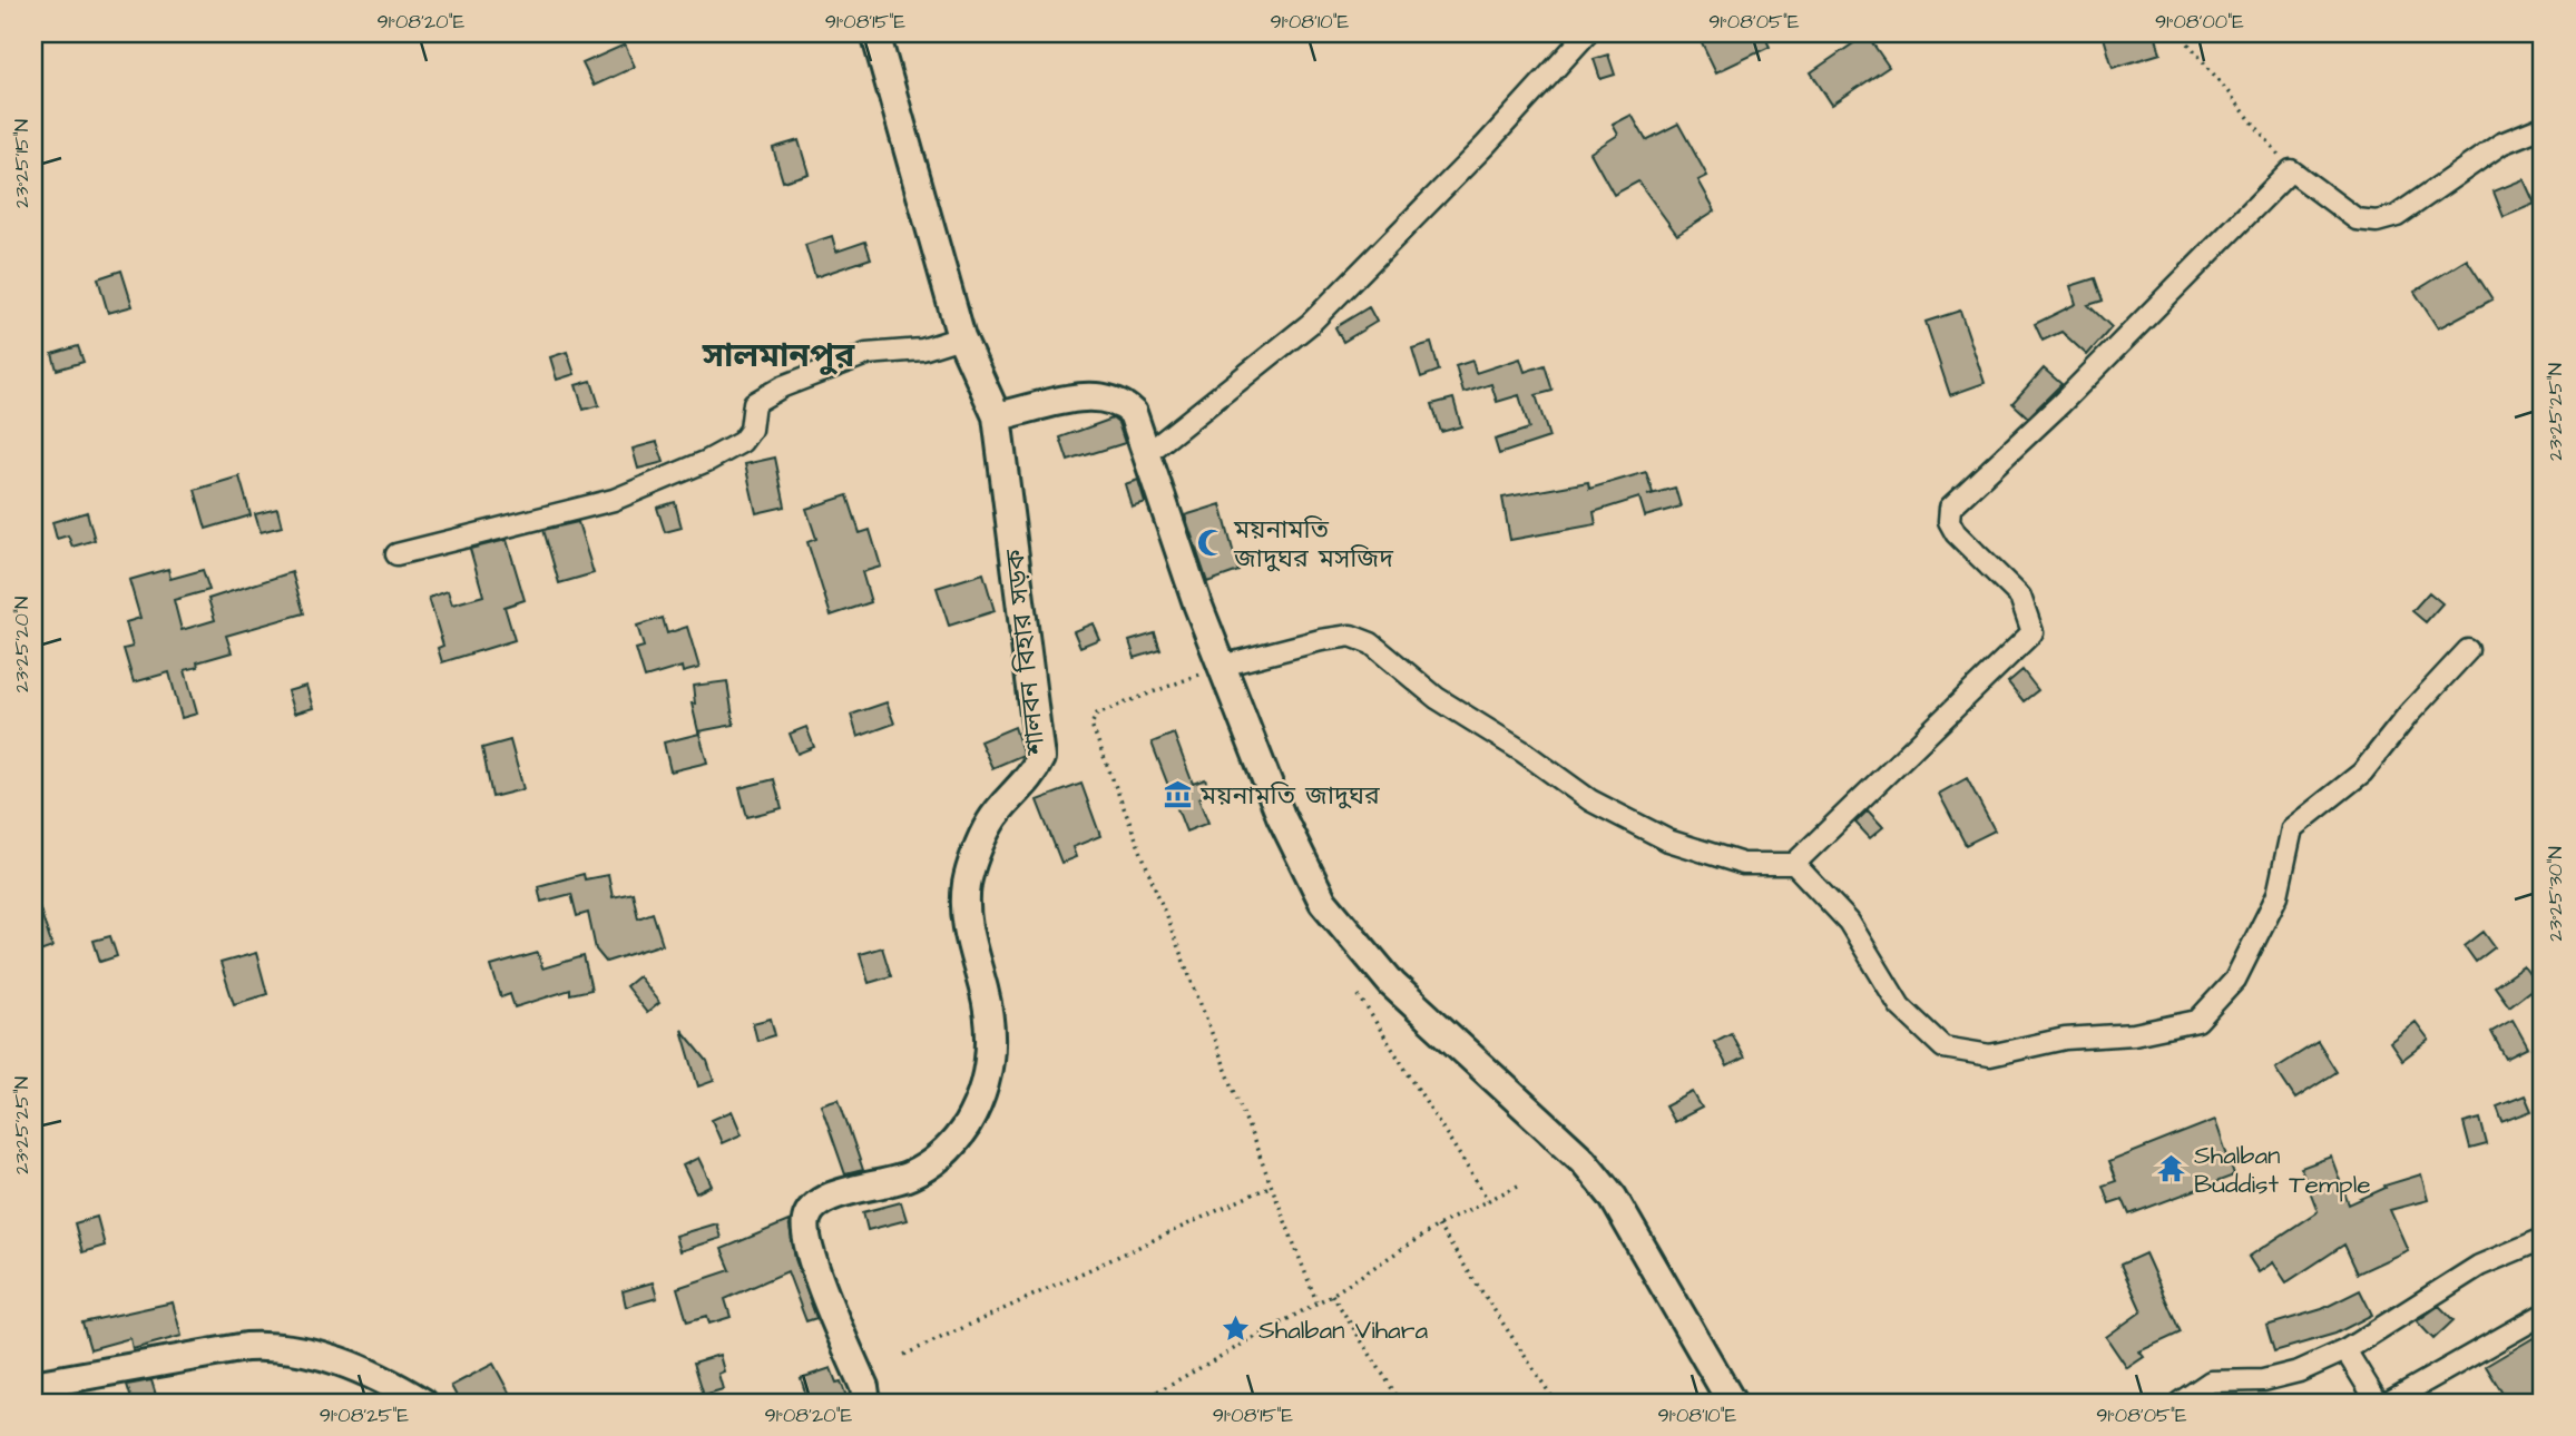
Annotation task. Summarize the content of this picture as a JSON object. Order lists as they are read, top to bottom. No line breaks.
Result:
{"streets":{"main road":["শালবন বিহার সড়ক"]},"districts":["সালমানপুর"],"places":{"mosque":["ময়নামতি জাদুঘর মসজিদ"],"museum":["ময়নামতি জাদুঘর"],"temple":["Shalban Buddist Temple"],"place":["Shalban Vihara"]},"coordinates":["91°08'20\"E","91°08'15\"E","91°08'10\"E","91°08'05\"E","91°08'00\"E","23°25'15\"N","23°25'25\"N","23°25'20\"N","23°25'30\"N","91°08'25\"E"]}
